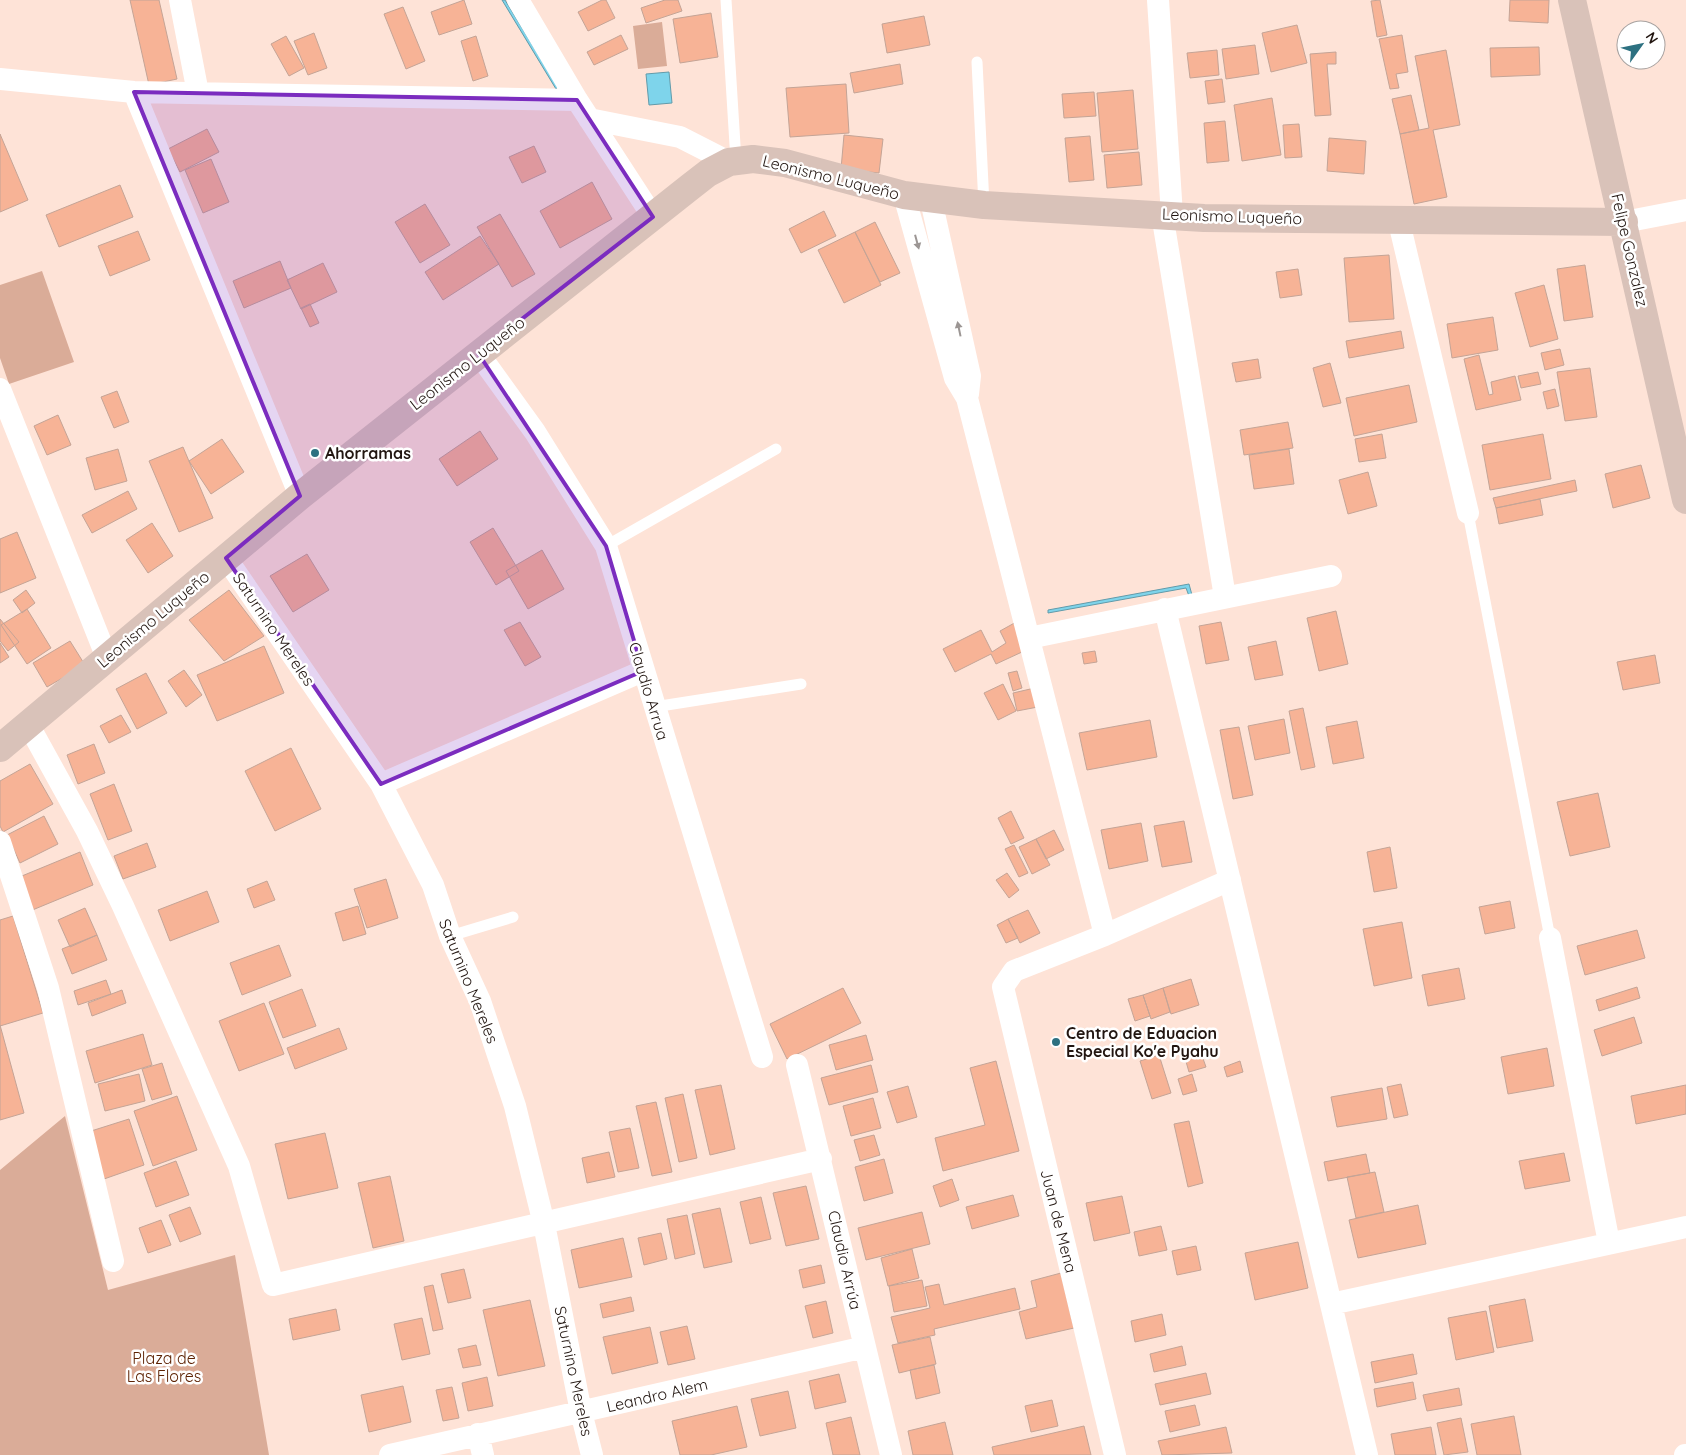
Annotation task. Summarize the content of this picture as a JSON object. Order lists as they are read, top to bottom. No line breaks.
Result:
{"streets":{"street":["Leonismo Luqueño","Felipe Gonzalez","Saturnino Mereles","Claudio Arrua","Juan de Mena","Claudio Arrúa","Leandro Alem"]},"crossings":[["Leonismo Luqueño","Felipe Gonzalez"],["Leonismo Luqueño","Saturnino Mereles"],["Leonismo Luqueño","Claudio Arrua"],["Saturnino Mereles","Leandro Alem"],["Claudio Arrúa","Leandro Alem"]],"parks":["Plaza de Las Flores"],"places":["Ahorramas","Centro de Eduacion Especial Ko'e Pyahu"],"north":"top right"}
